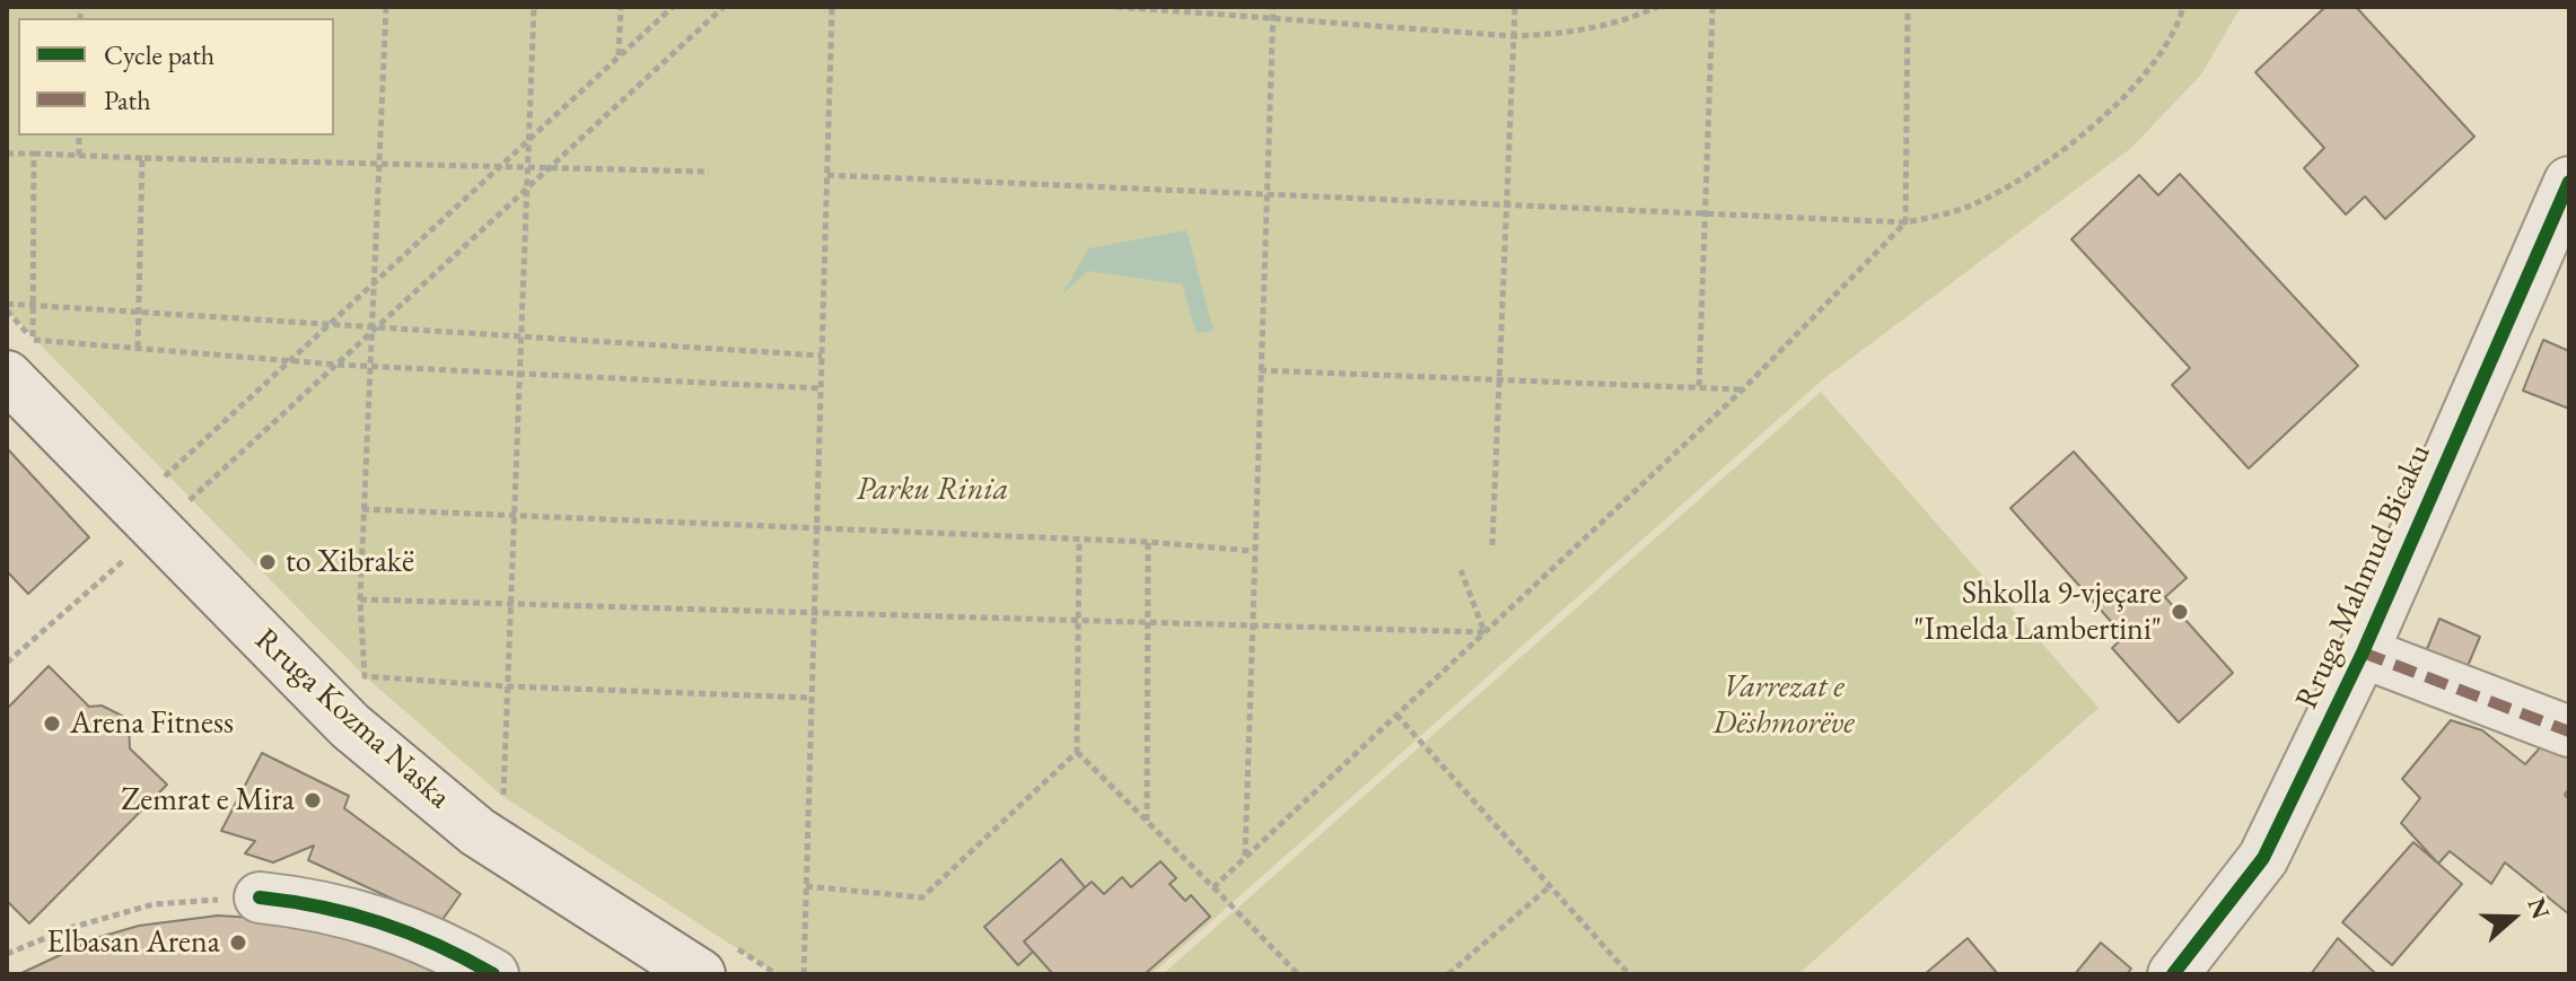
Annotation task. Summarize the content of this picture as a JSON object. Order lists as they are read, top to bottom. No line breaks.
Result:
{"streets":{"street":["Rruga Mahmud Bicaku","Rruga Kozma Naska"]},"parks":["Parku Rinia","Varrezat e Dëshmorëve"],"places":["to Xibrakë","Shkolla 9-vjeçare \"Imelda Lambertini\"","Arena Fitness","Zemrat e Mira","Elbasan Arena"],"legend":["Cycle path","Path"],"north":"right"}
